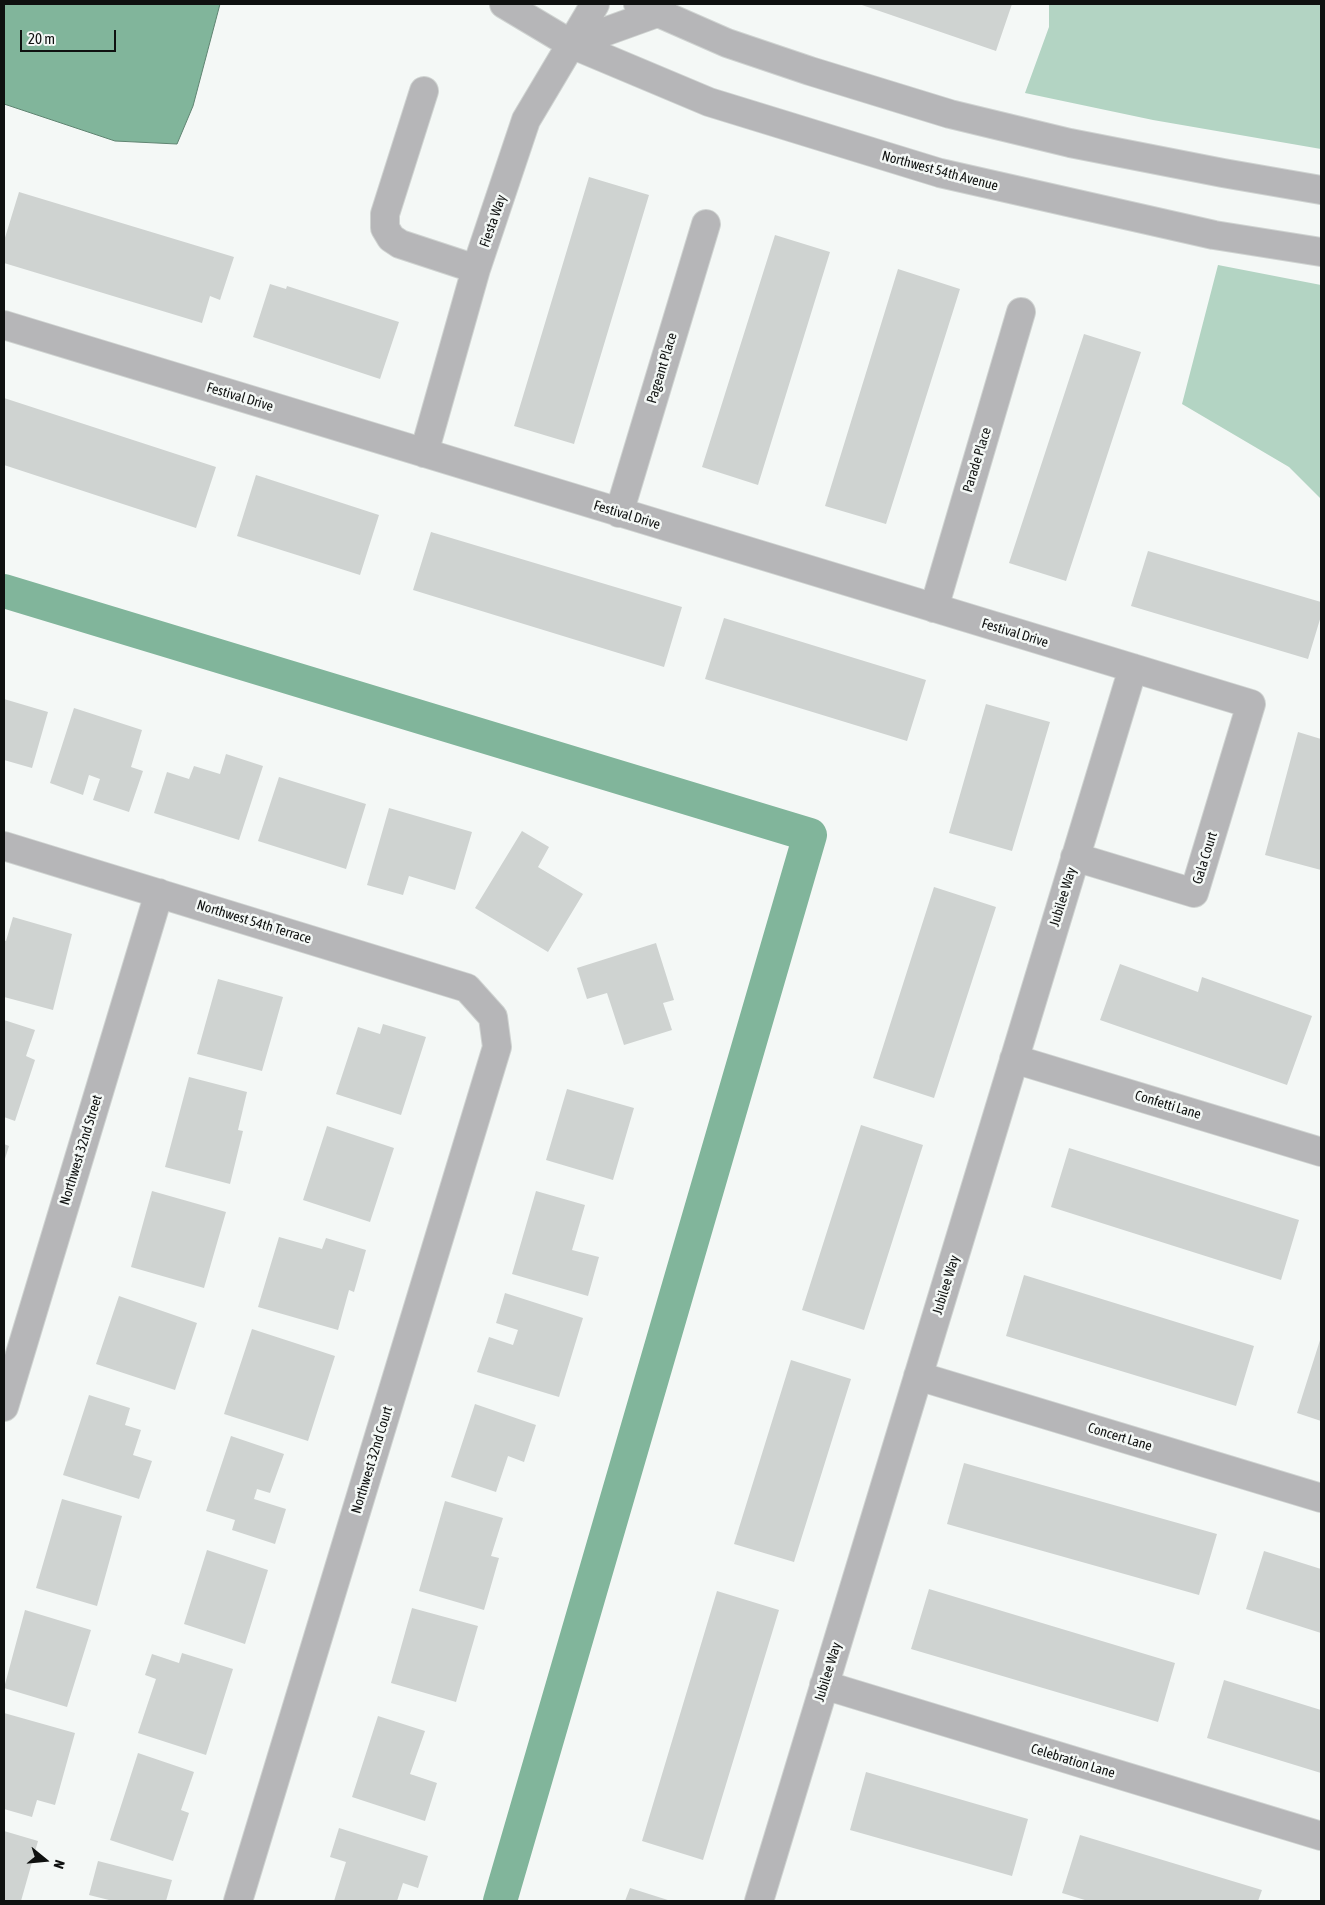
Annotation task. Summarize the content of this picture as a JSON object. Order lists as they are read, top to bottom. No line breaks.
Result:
{"streets":{"street":["Northwest 54th Avenue","Fiesta Way","Pageant Place","Festival Drive","Parade Place","Gala Court","Jubilee Way","Northwest 54th Terrace","Confetti Lane","Northwest 32nd Street","Concert Lane","Northwest 32nd Court","Celebration Lane"]},"crossings":[["Northwest 54th Avenue","Fiesta Way"],["Fiesta Way","Festival Drive"],["Pageant Place","Festival Drive"],["Festival Drive","Parade Place"],["Festival Drive","Gala Court"],["Festival Drive","Jubilee Way"],["Gala Court","Jubilee Way"],["Jubilee Way","Confetti Lane"],["Jubilee Way","Concert Lane"],["Jubilee Way","Celebration Lane"],["Northwest 54th Terrace","Northwest 32nd Street"],["Northwest 54th Terrace","Northwest 32nd Court"]],"scale_bar":"20 m","north":"right"}
